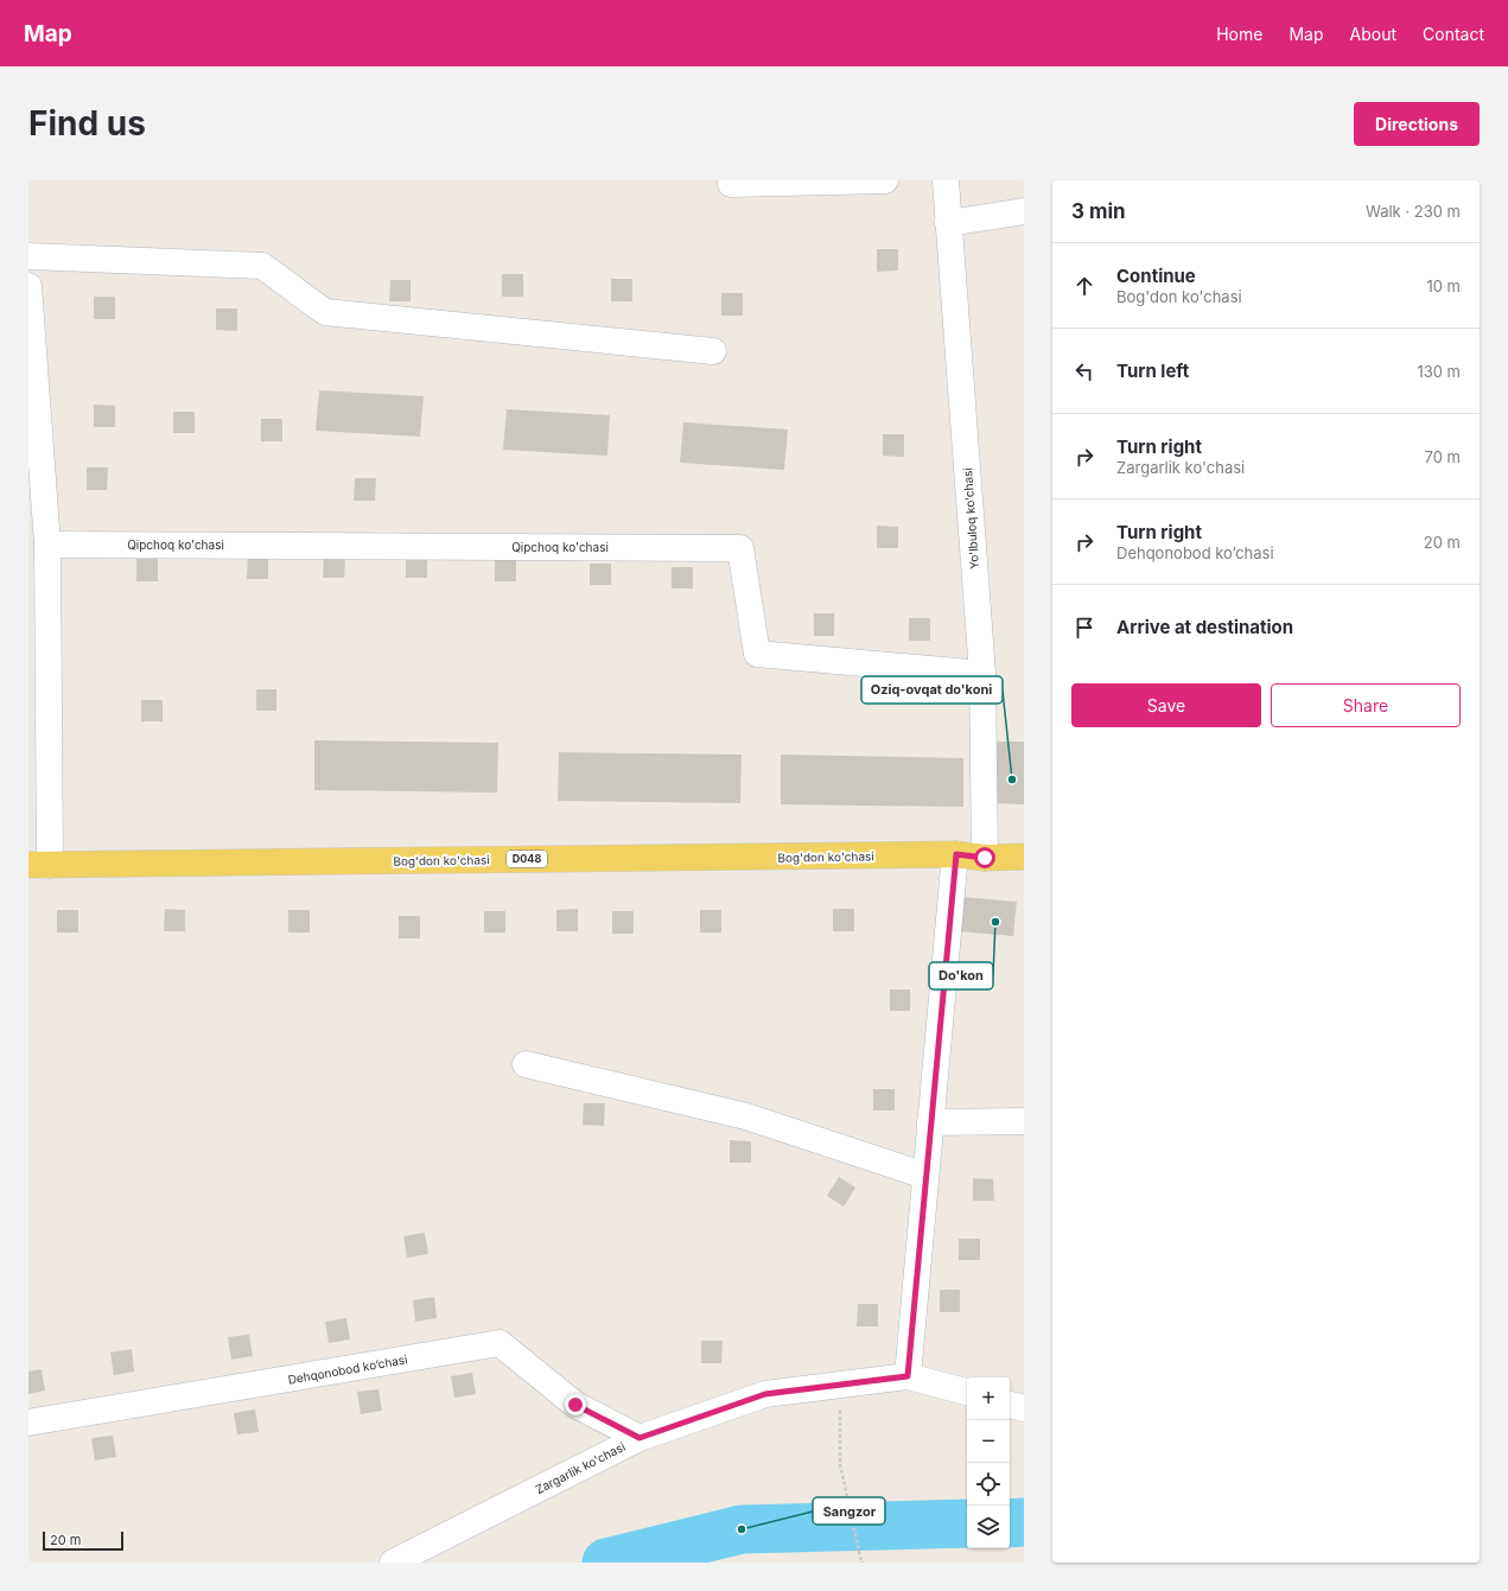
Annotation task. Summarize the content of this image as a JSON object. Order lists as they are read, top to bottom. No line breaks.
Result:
{"streets":{"main road":["Bog'don ko'chasi","D048"],"street":["Yo'lbuloq ko'chasi","Qipchoq ko'chasi","Dehqonobod ko’chasi","Zargarlik ko'chasi"]},"crossings":[["Yo'lbuloq ko'chasi","Qipchoq ko'chasi"],["Yo'lbuloq ko'chasi","Bog'don ko'chasi"],["Dehqonobod ko’chasi","Zargarlik ko'chasi"]],"places":["Oziq-ovqat do'koni","Do'kon","Sangzor"],"scale_bar":"20 m","page":{"header":"Map","nav":["Home","Map","About","Contact"],"buttons":["Directions",["Save","Share"]],"title":"Find us","heading":["3 min","Walk · 230 m"],"list":[["Continue","Bog'don ko'chasi","10 m"],["Turn left","130 m"],["Turn right","Zargarlik ko'chasi","70 m"],["Turn right","Dehqonobod ko’chasi","20 m"],"Arrive at destination"],"map_buttons":["+","−"],"scale":"20 m"}}
